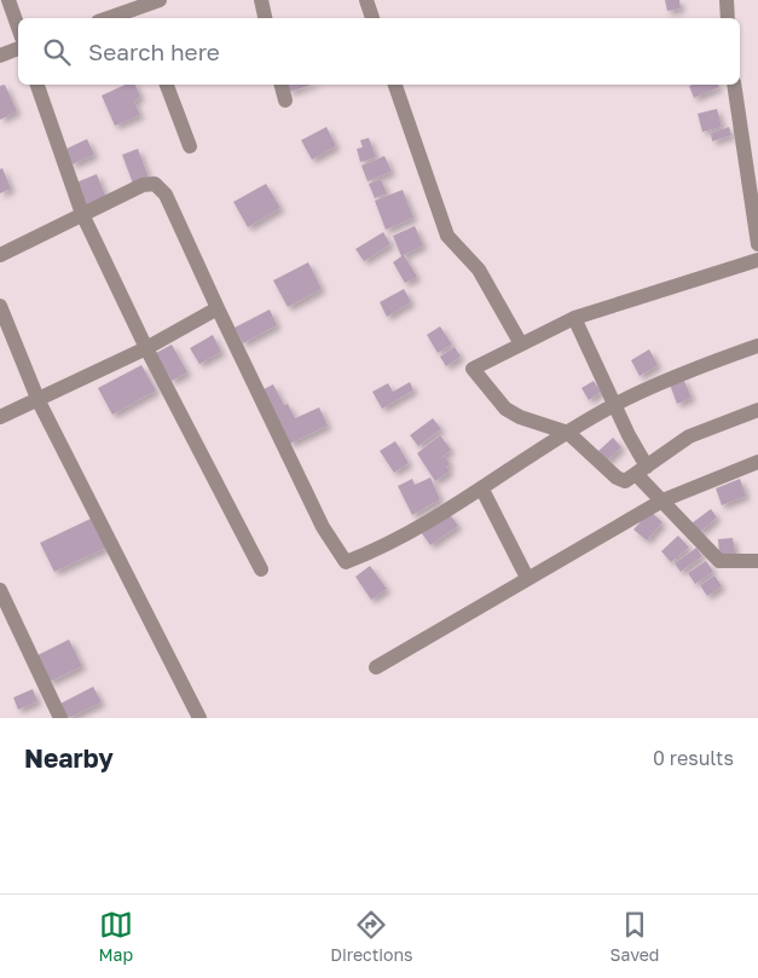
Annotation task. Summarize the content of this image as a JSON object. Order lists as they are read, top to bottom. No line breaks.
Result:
{"page":{"search":"Search here","heading":["Nearby","0 results"],"nav":["Map","Directions","Saved"]}}
